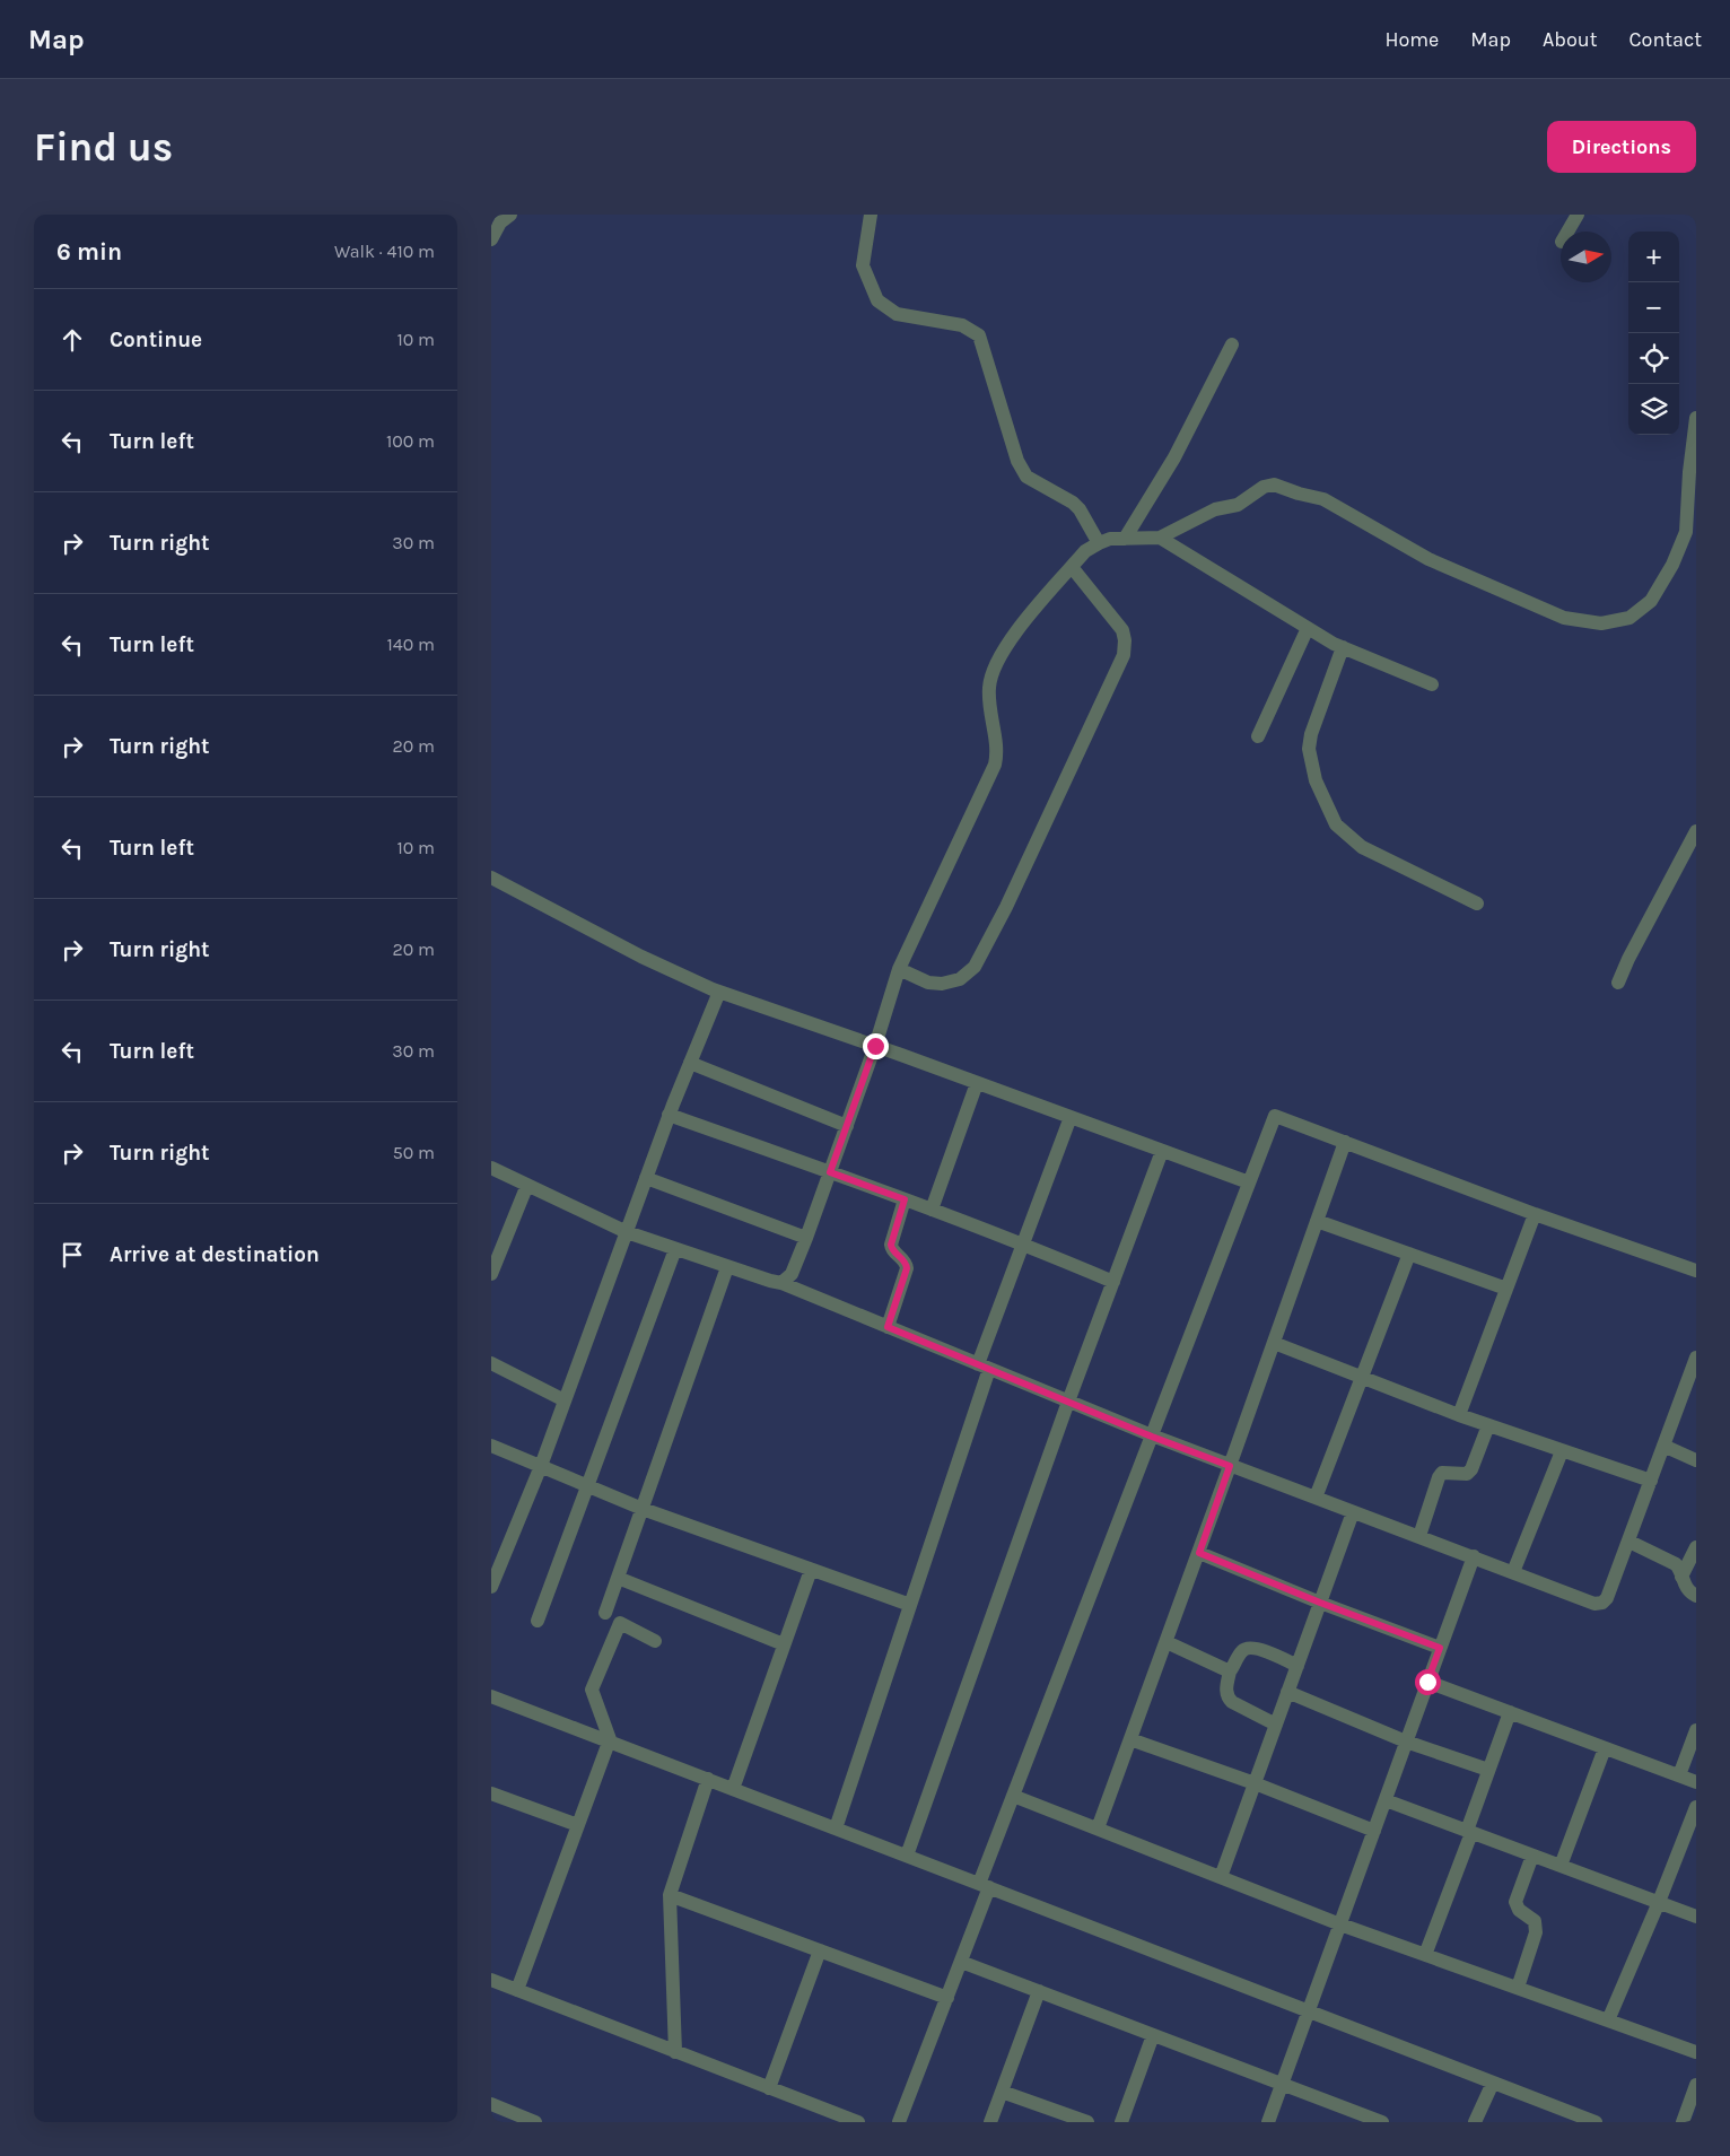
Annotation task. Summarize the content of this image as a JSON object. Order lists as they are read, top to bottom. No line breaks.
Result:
{"north":"right","page":{"header":"Map","nav":["Home","Map","About","Contact"],"buttons":"Directions","title":"Find us","heading":["6 min","Walk · 410 m"],"map_buttons":["+","−"],"list":[["Continue","10 m"],["Turn left","100 m"],["Turn right","30 m"],["Turn left","140 m"],["Turn right","20 m"],["Turn left","10 m"],["Turn right","20 m"],["Turn left","30 m"],["Turn right","50 m"],"Arrive at destination"]}}
